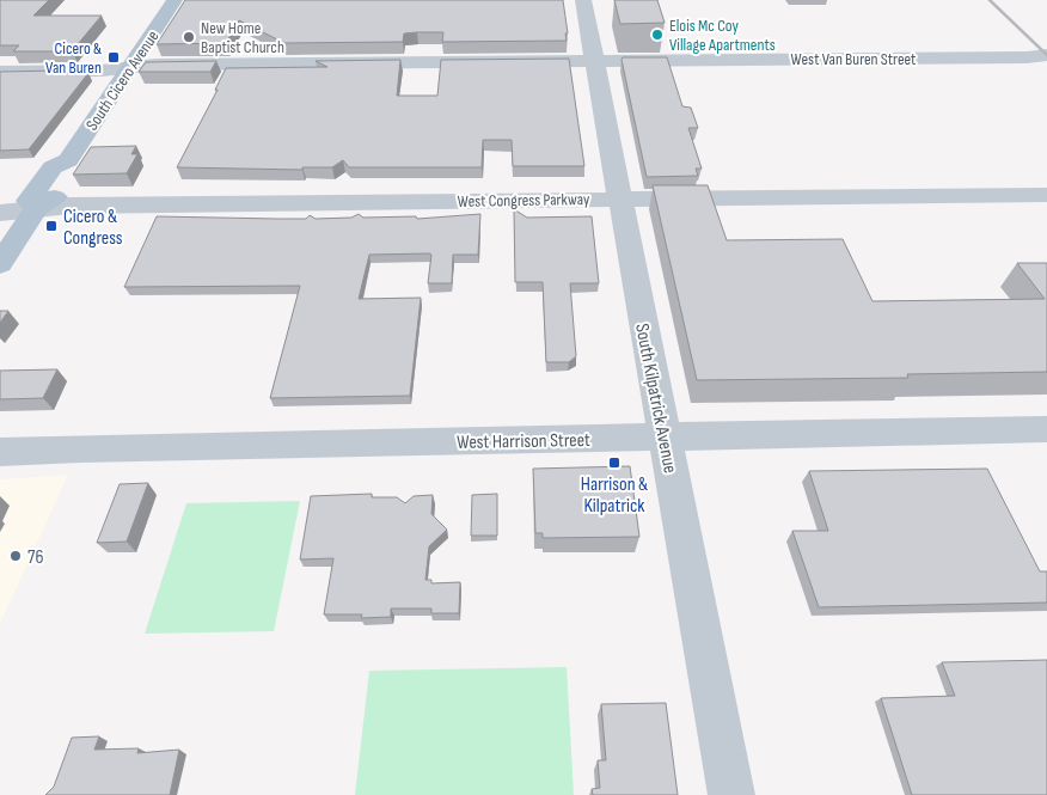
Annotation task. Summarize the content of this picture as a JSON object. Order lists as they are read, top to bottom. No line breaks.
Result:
{"streets":{"main road":["South Cicero Avenue"],"street":["West Van Buren Street","West Congress Parkway","South Kilpatrick Avenue","West Harrison Street"]},"crossings":[["West Van Buren Street","South Cicero Avenue"],["West Van Buren Street","South Kilpatrick Avenue"],["South Cicero Avenue","West Congress Parkway"],["West Congress Parkway","South Kilpatrick Avenue"],["South Kilpatrick Avenue","West Harrison Street"]],"places":{"other":["Elois Mc Coy Village Apartments","New Home Baptist Church","76"],"transit":["Cicero & Van Buren","Cicero & Congress","Harrison & Kilpatrick"]}}
